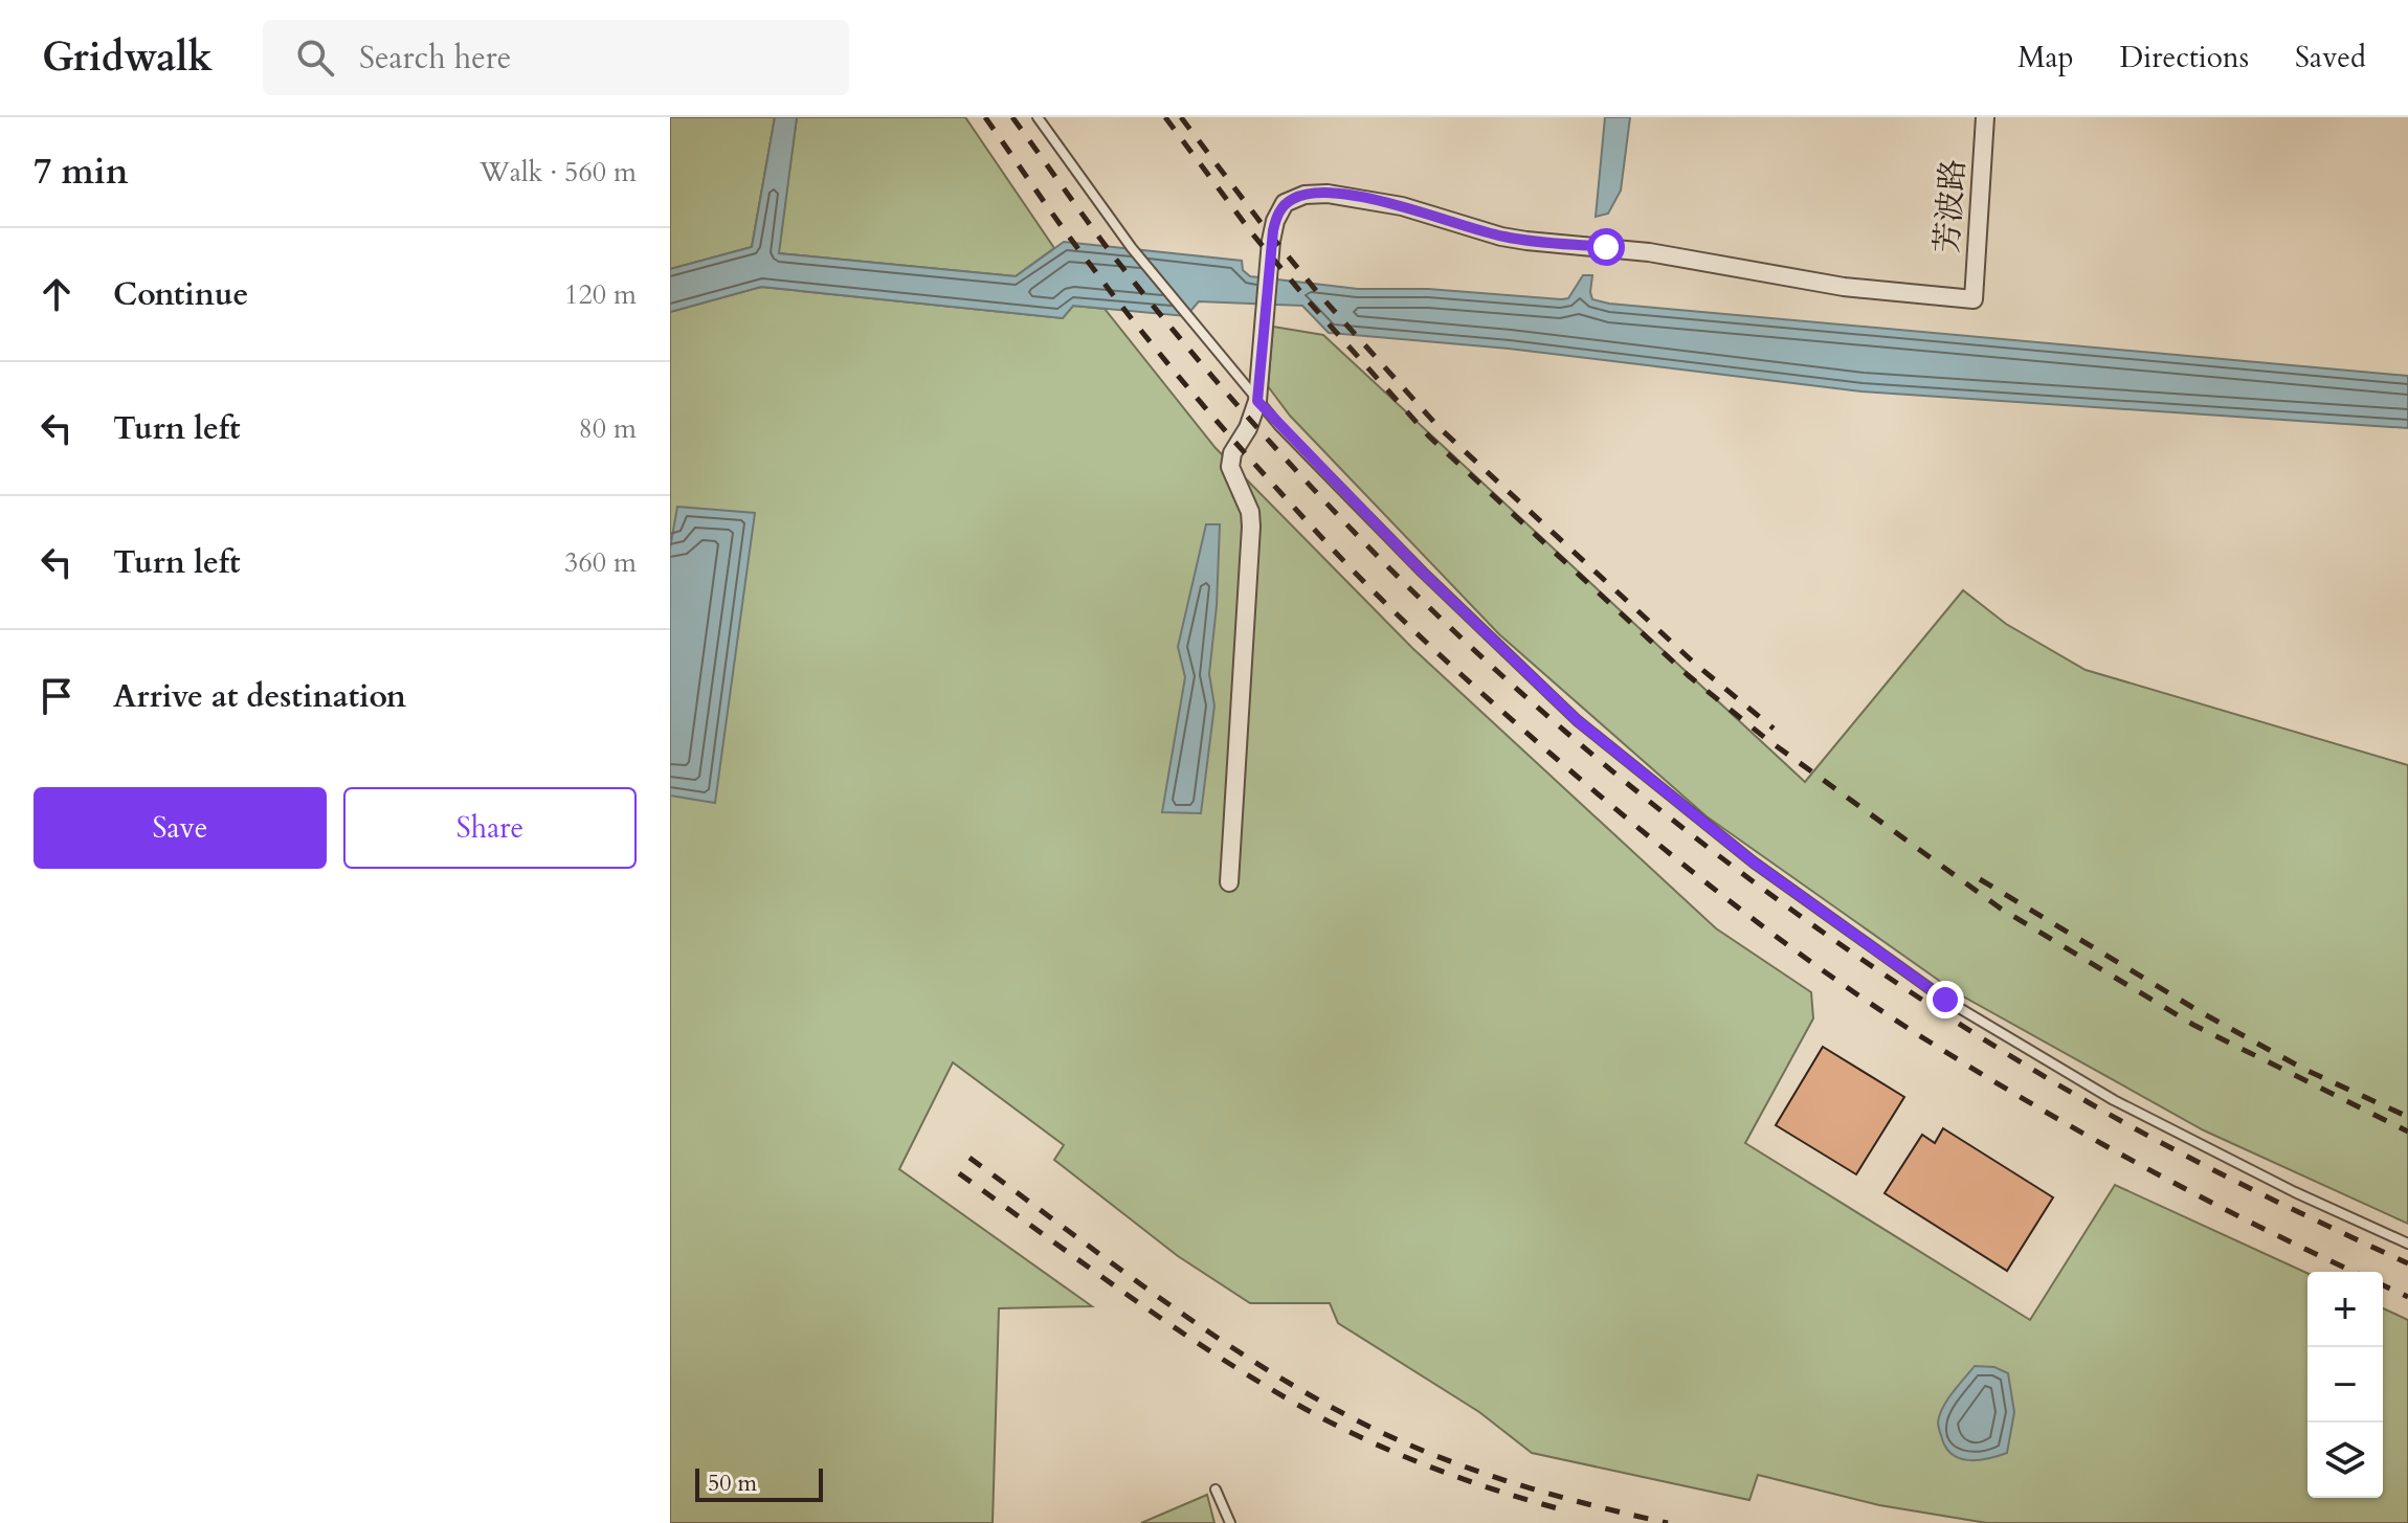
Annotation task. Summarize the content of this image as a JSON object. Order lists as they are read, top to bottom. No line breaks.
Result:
{"streets":{"street":["芳波路"]},"scale_bar":"50 m","page":{"header":"Gridwalk","search":"Search here","nav":["Map","Directions","Saved"],"heading":["7 min","Walk · 560 m"],"list":[["Continue","120 m"],["Turn left","80 m"],["Turn left","360 m"],"Arrive at destination"],"buttons":["Save","Share"],"map_buttons":["+","−"],"scale":"50 m"}}
